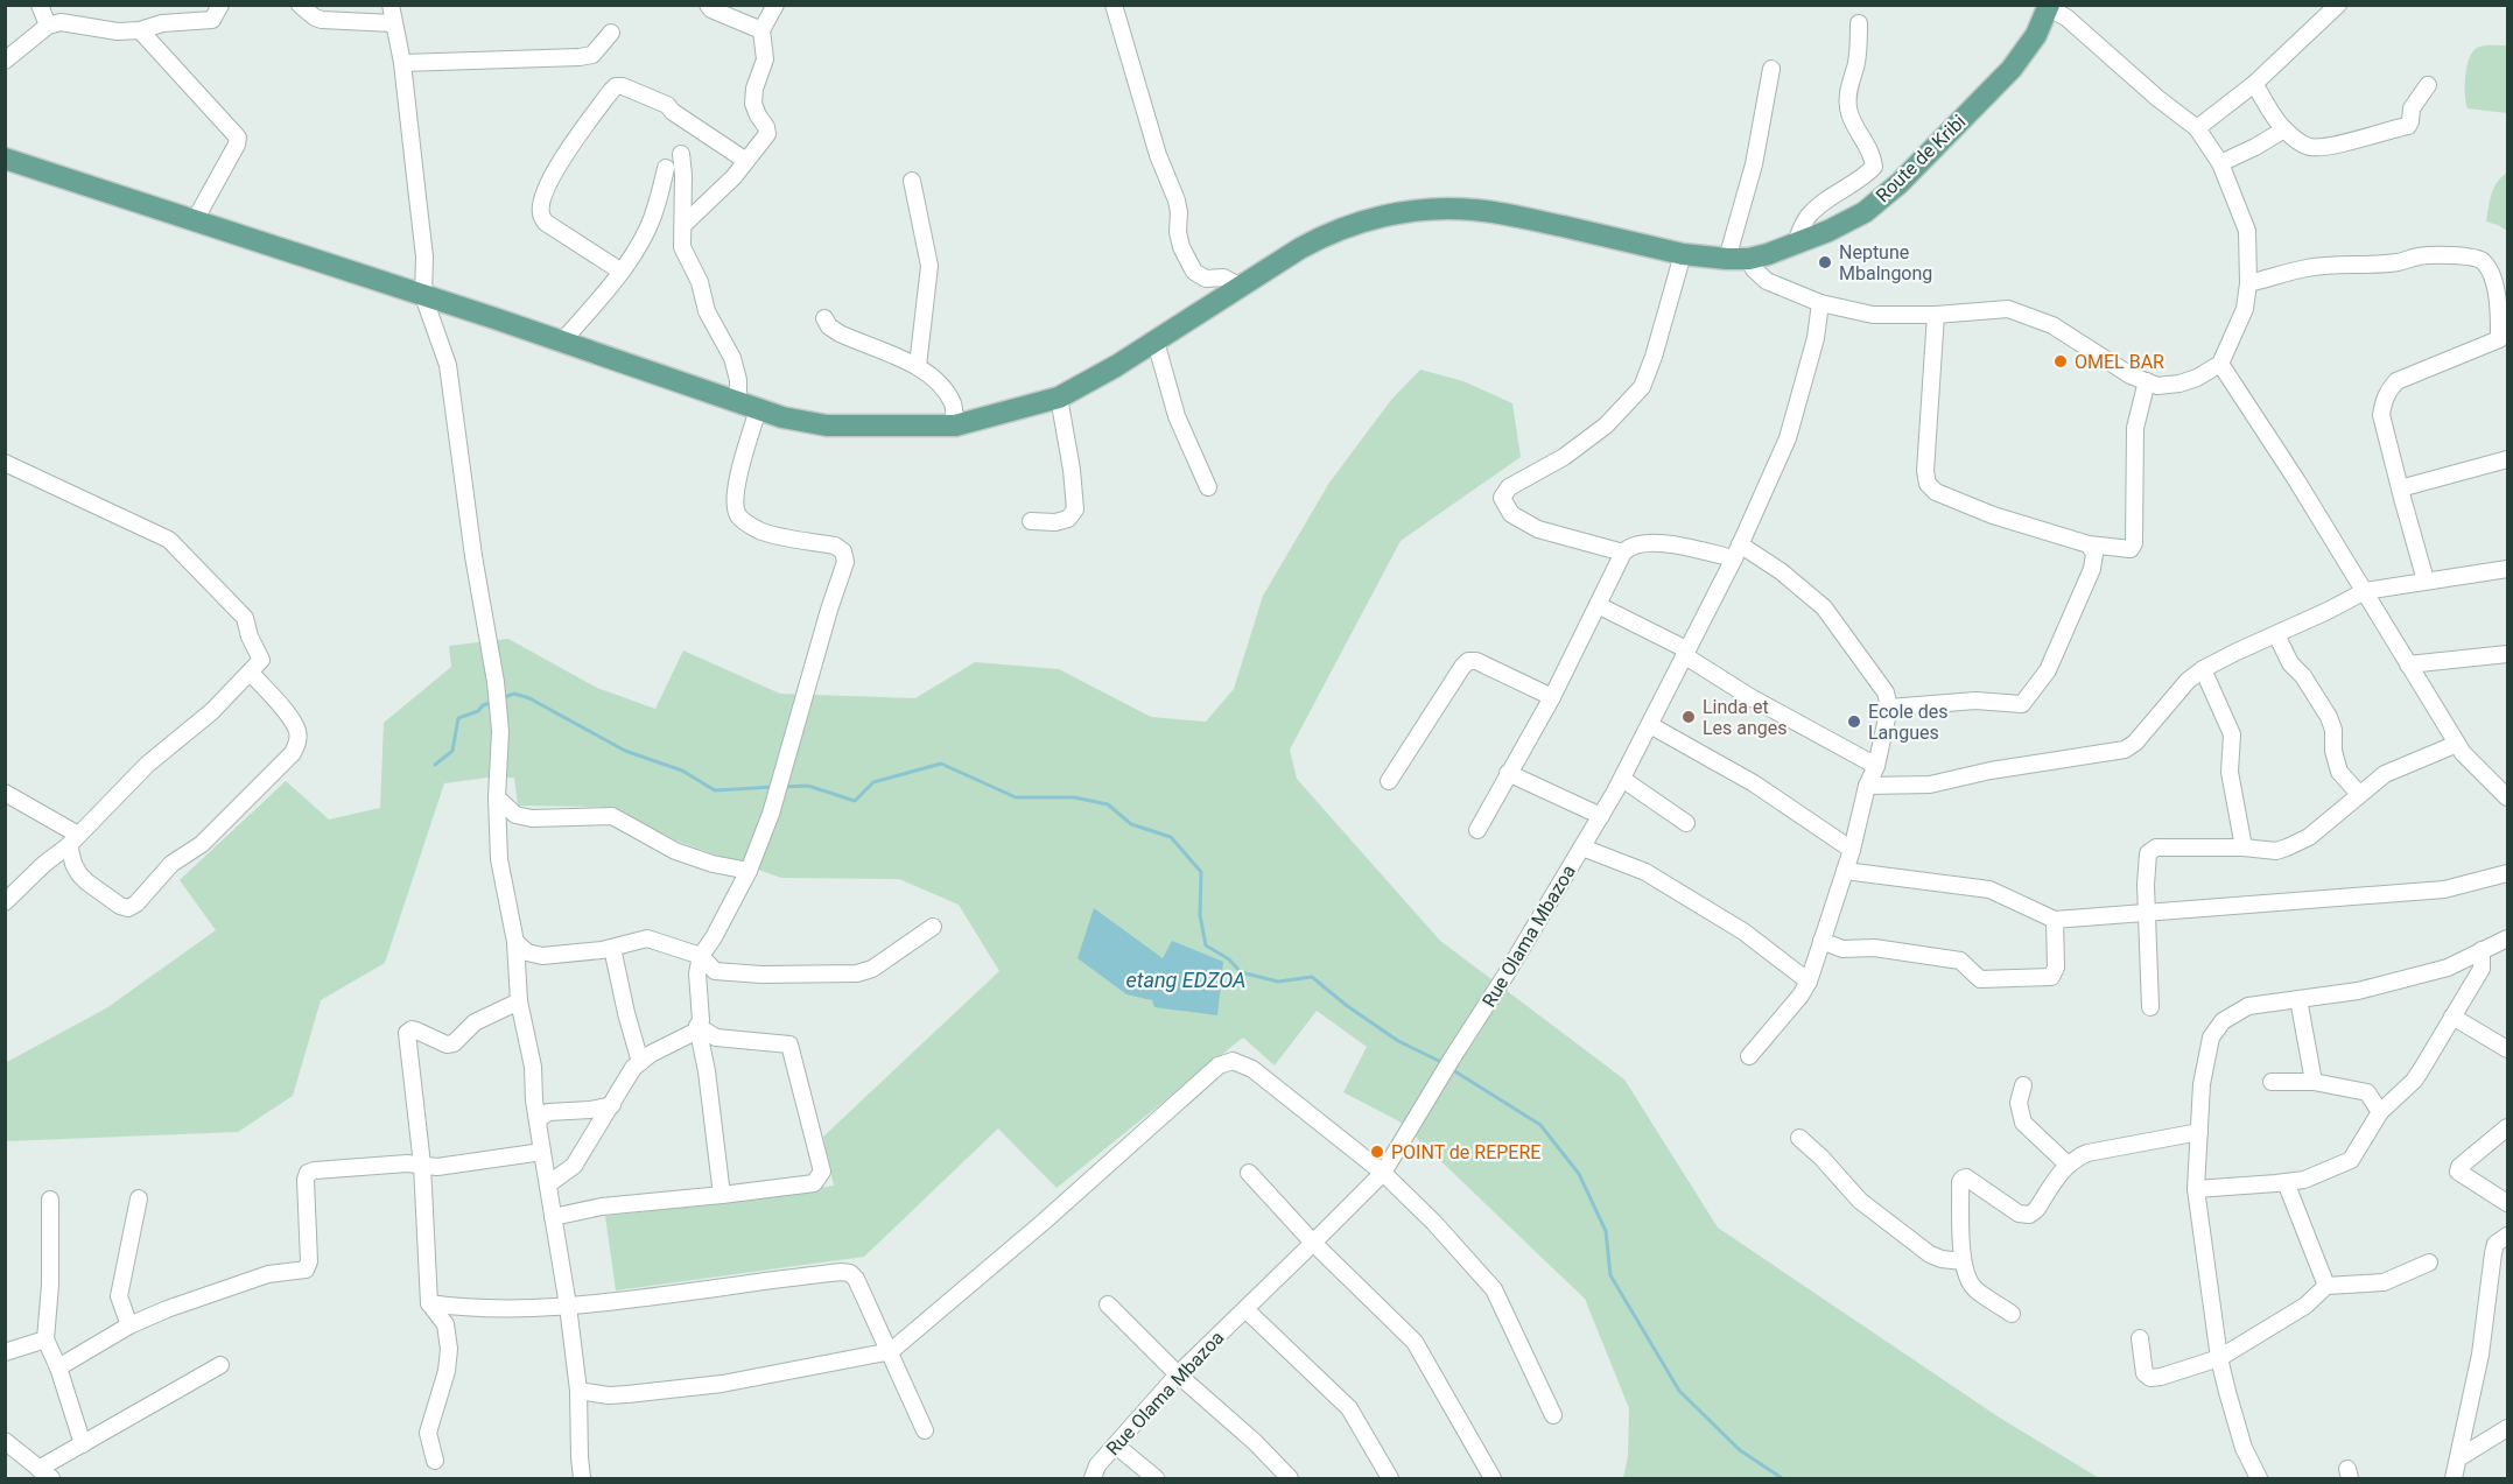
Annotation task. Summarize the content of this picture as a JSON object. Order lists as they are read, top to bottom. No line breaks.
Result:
{"streets":{"main road":["Route de Kribi"],"street":["Rue Olama Mbazoa"]},"water":["etang EDZOA"],"places":["Neptune Mbalngong","OMEL BAR","Linda et Les anges","Ecole des Langues","POINT de REPERE"]}
